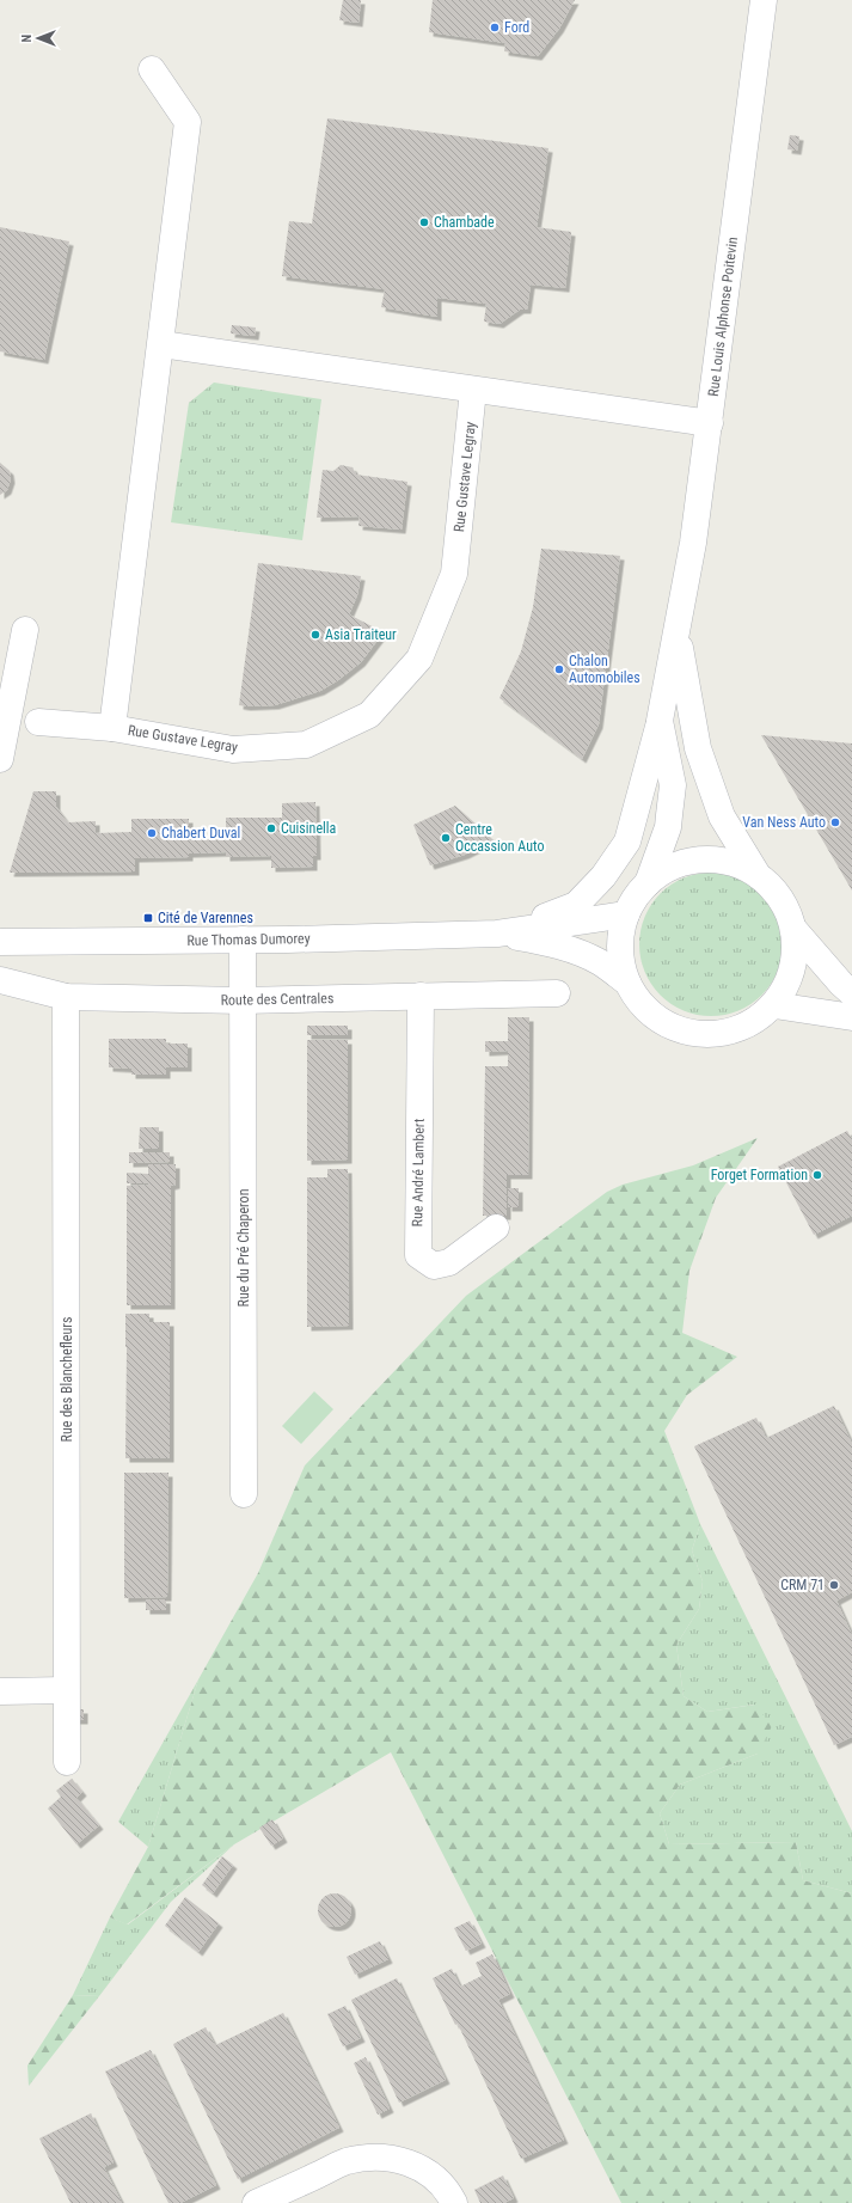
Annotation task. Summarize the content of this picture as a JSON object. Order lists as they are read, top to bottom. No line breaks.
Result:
{"streets":{"street":["Rue Louis Alphonse Poitevin","Rue Gustave Legray","Rue Thomas Dumorey","Route des Centrales","Rue André Lambert","Rue du Pré Chaperon","Rue des Blanchefleurs"]},"crossings":[["Rue Thomas Dumorey","Rue du Pré Chaperon"],["Route des Centrales","Rue André Lambert"],["Route des Centrales","Rue du Pré Chaperon"],["Route des Centrales","Rue des Blanchefleurs"]],"places":{"other":["Ford","Chambade","Asia Traiteur","Chalon Automobiles","Van Ness Auto","Cuisinella","Chabert Duval","Centre Occassion Auto","Forget Formation","CRM 71"],"transit":["Cité de Varennes"]},"north":"left"}
